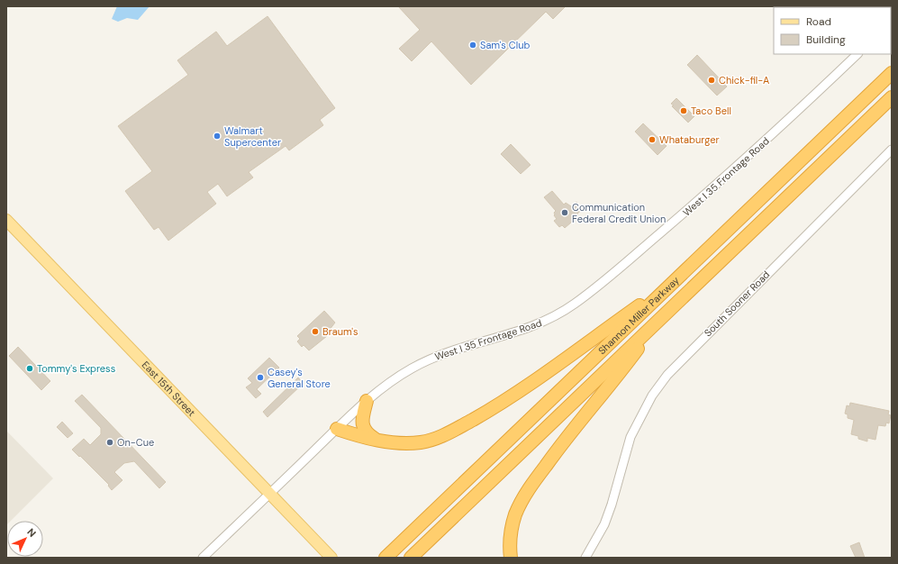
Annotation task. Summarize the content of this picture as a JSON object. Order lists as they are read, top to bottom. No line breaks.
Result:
{"streets":{"highway":["Shannon Miller Parkway"],"main road":["East 15th Street"],"street":["West I 35 Frontage Road","South Sooner Road"]},"crossings":[["West I 35 Frontage Road","East 15th Street"]],"places":["Sam's Club","Chick-fil-A","Taco Bell","Walmart Supercenter","Whataburger","Communication Federal Credit Union","Braum's","Tommy's Express","Casey's General Store","On-Cue"],"legend":["Road","Building"],"north":"top right"}
